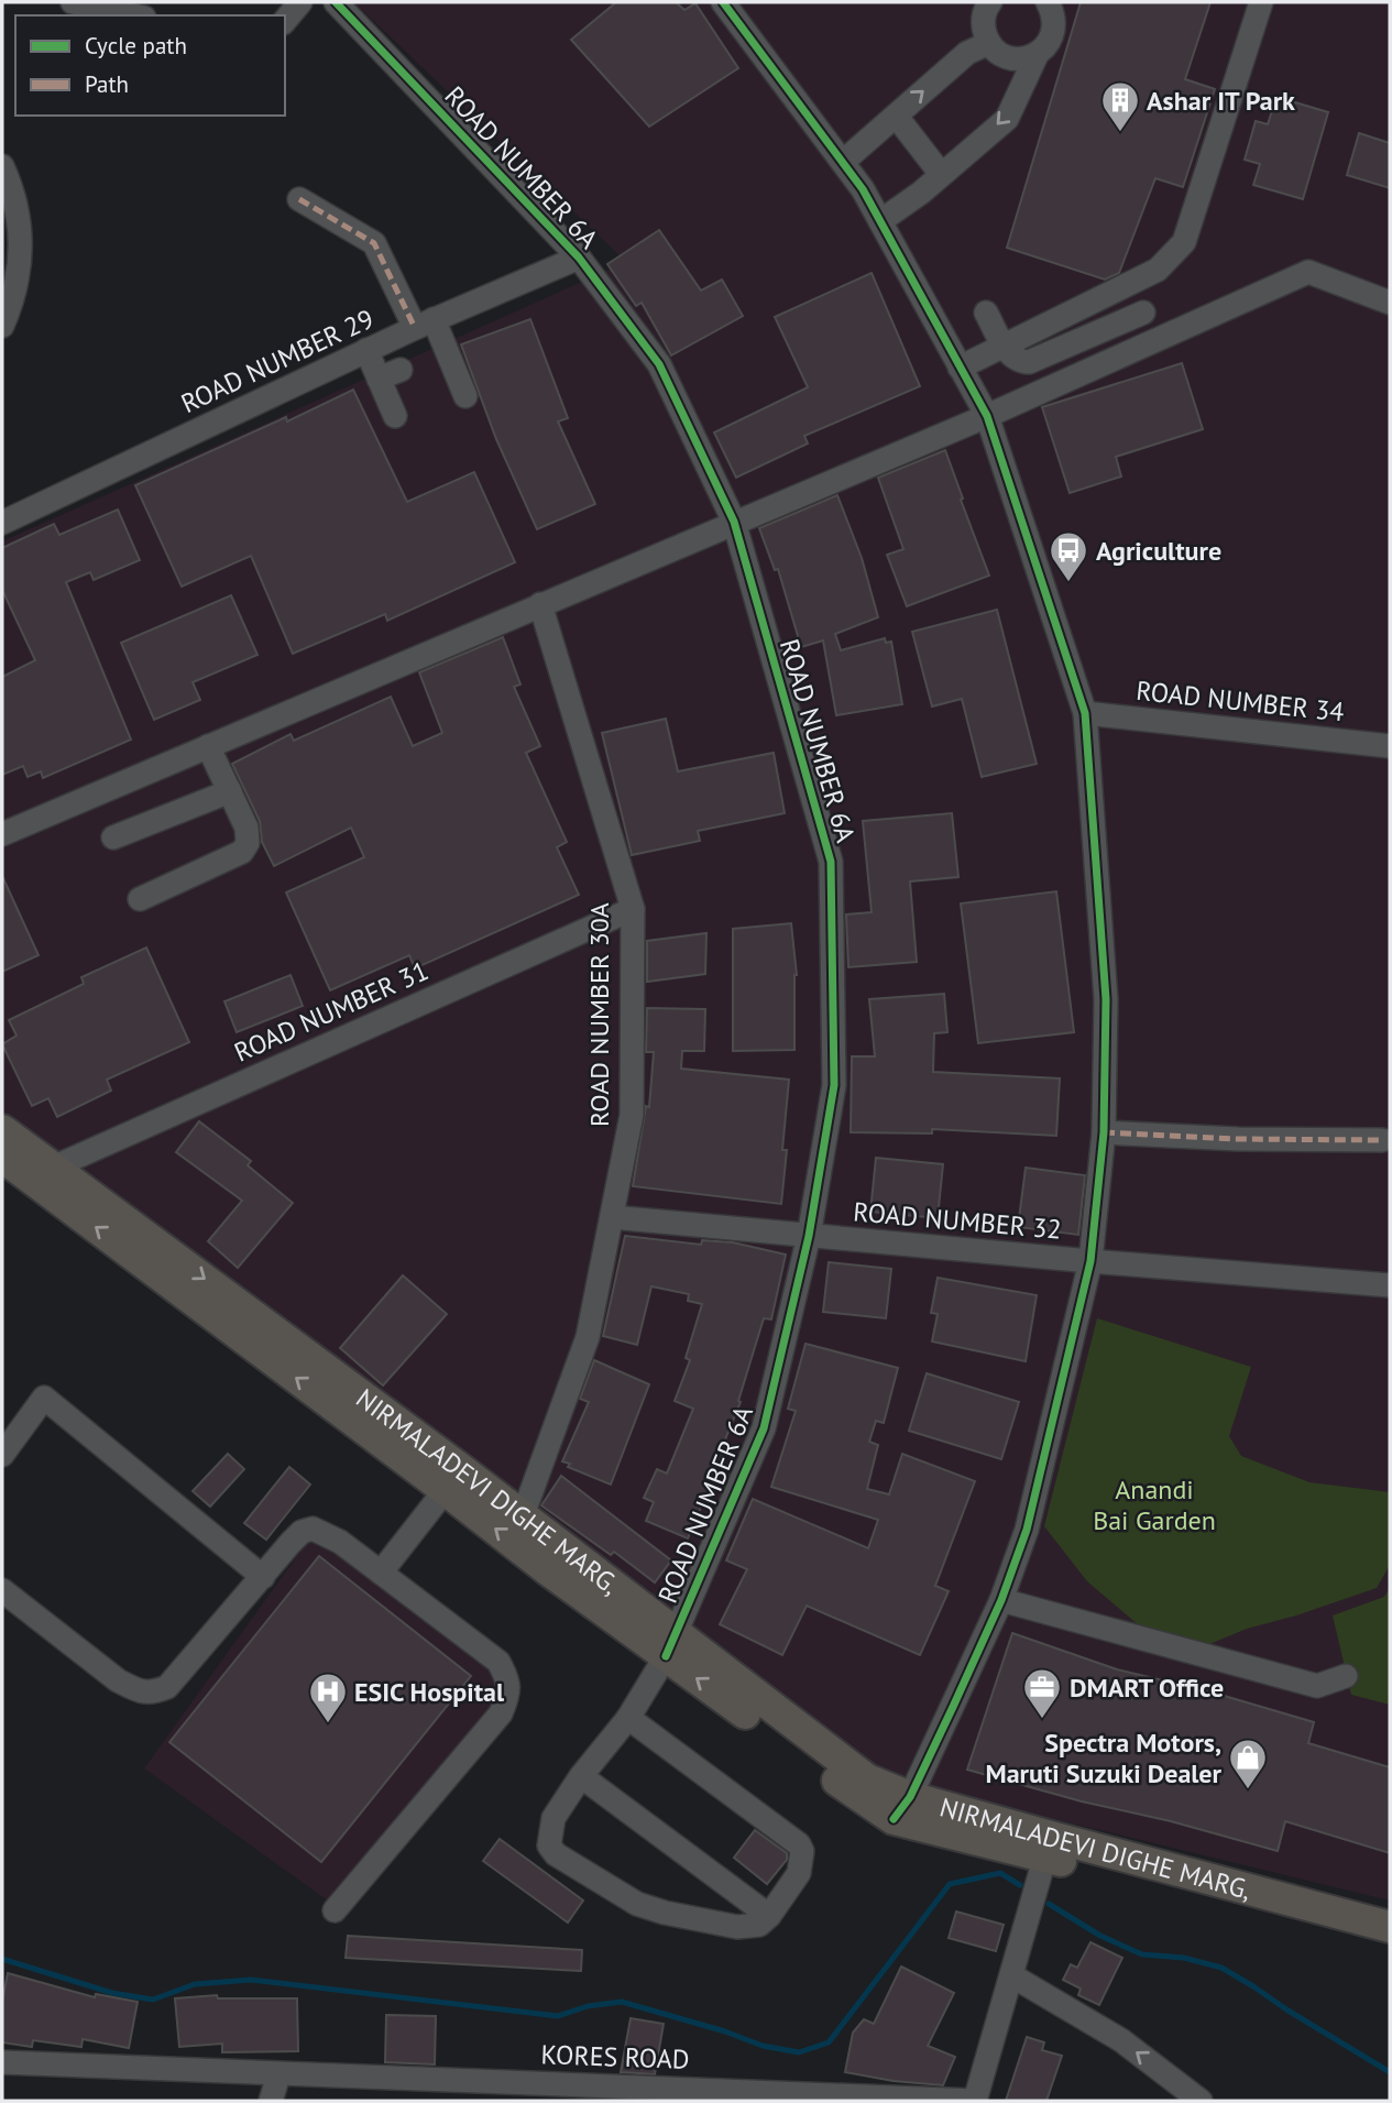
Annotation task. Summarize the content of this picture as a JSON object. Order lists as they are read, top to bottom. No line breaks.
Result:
{"streets":{"main road":["NIRMALADEVI DIGHE MARG,"],"street":["ROAD NUMBER 6A","ROAD NUMBER 29","ROAD NUMBER 34","ROAD NUMBER 31","ROAD NUMBER 30A","ROAD NUMBER 32","KORES ROAD"]},"crossings":[["ROAD NUMBER 6A","ROAD NUMBER 29"],["ROAD NUMBER 6A","ROAD NUMBER 32"],["ROAD NUMBER 6A","NIRMALADEVI DIGHE MARG,"],["ROAD NUMBER 31","ROAD NUMBER 30A"],["ROAD NUMBER 31","NIRMALADEVI DIGHE MARG,"],["ROAD NUMBER 30A","ROAD NUMBER 32"],["ROAD NUMBER 30A","NIRMALADEVI DIGHE MARG,"]],"parks":["Anandi Bai Garden"],"places":{"building":["Ashar IT Park"],"bus stop":["Agriculture"],"office":["DMART Office"],"hospital":["ESIC Hospital"],"shop":["Spectra Motors, Maruti Suzuki Dealer"]},"legend":["Cycle path","Path"]}
